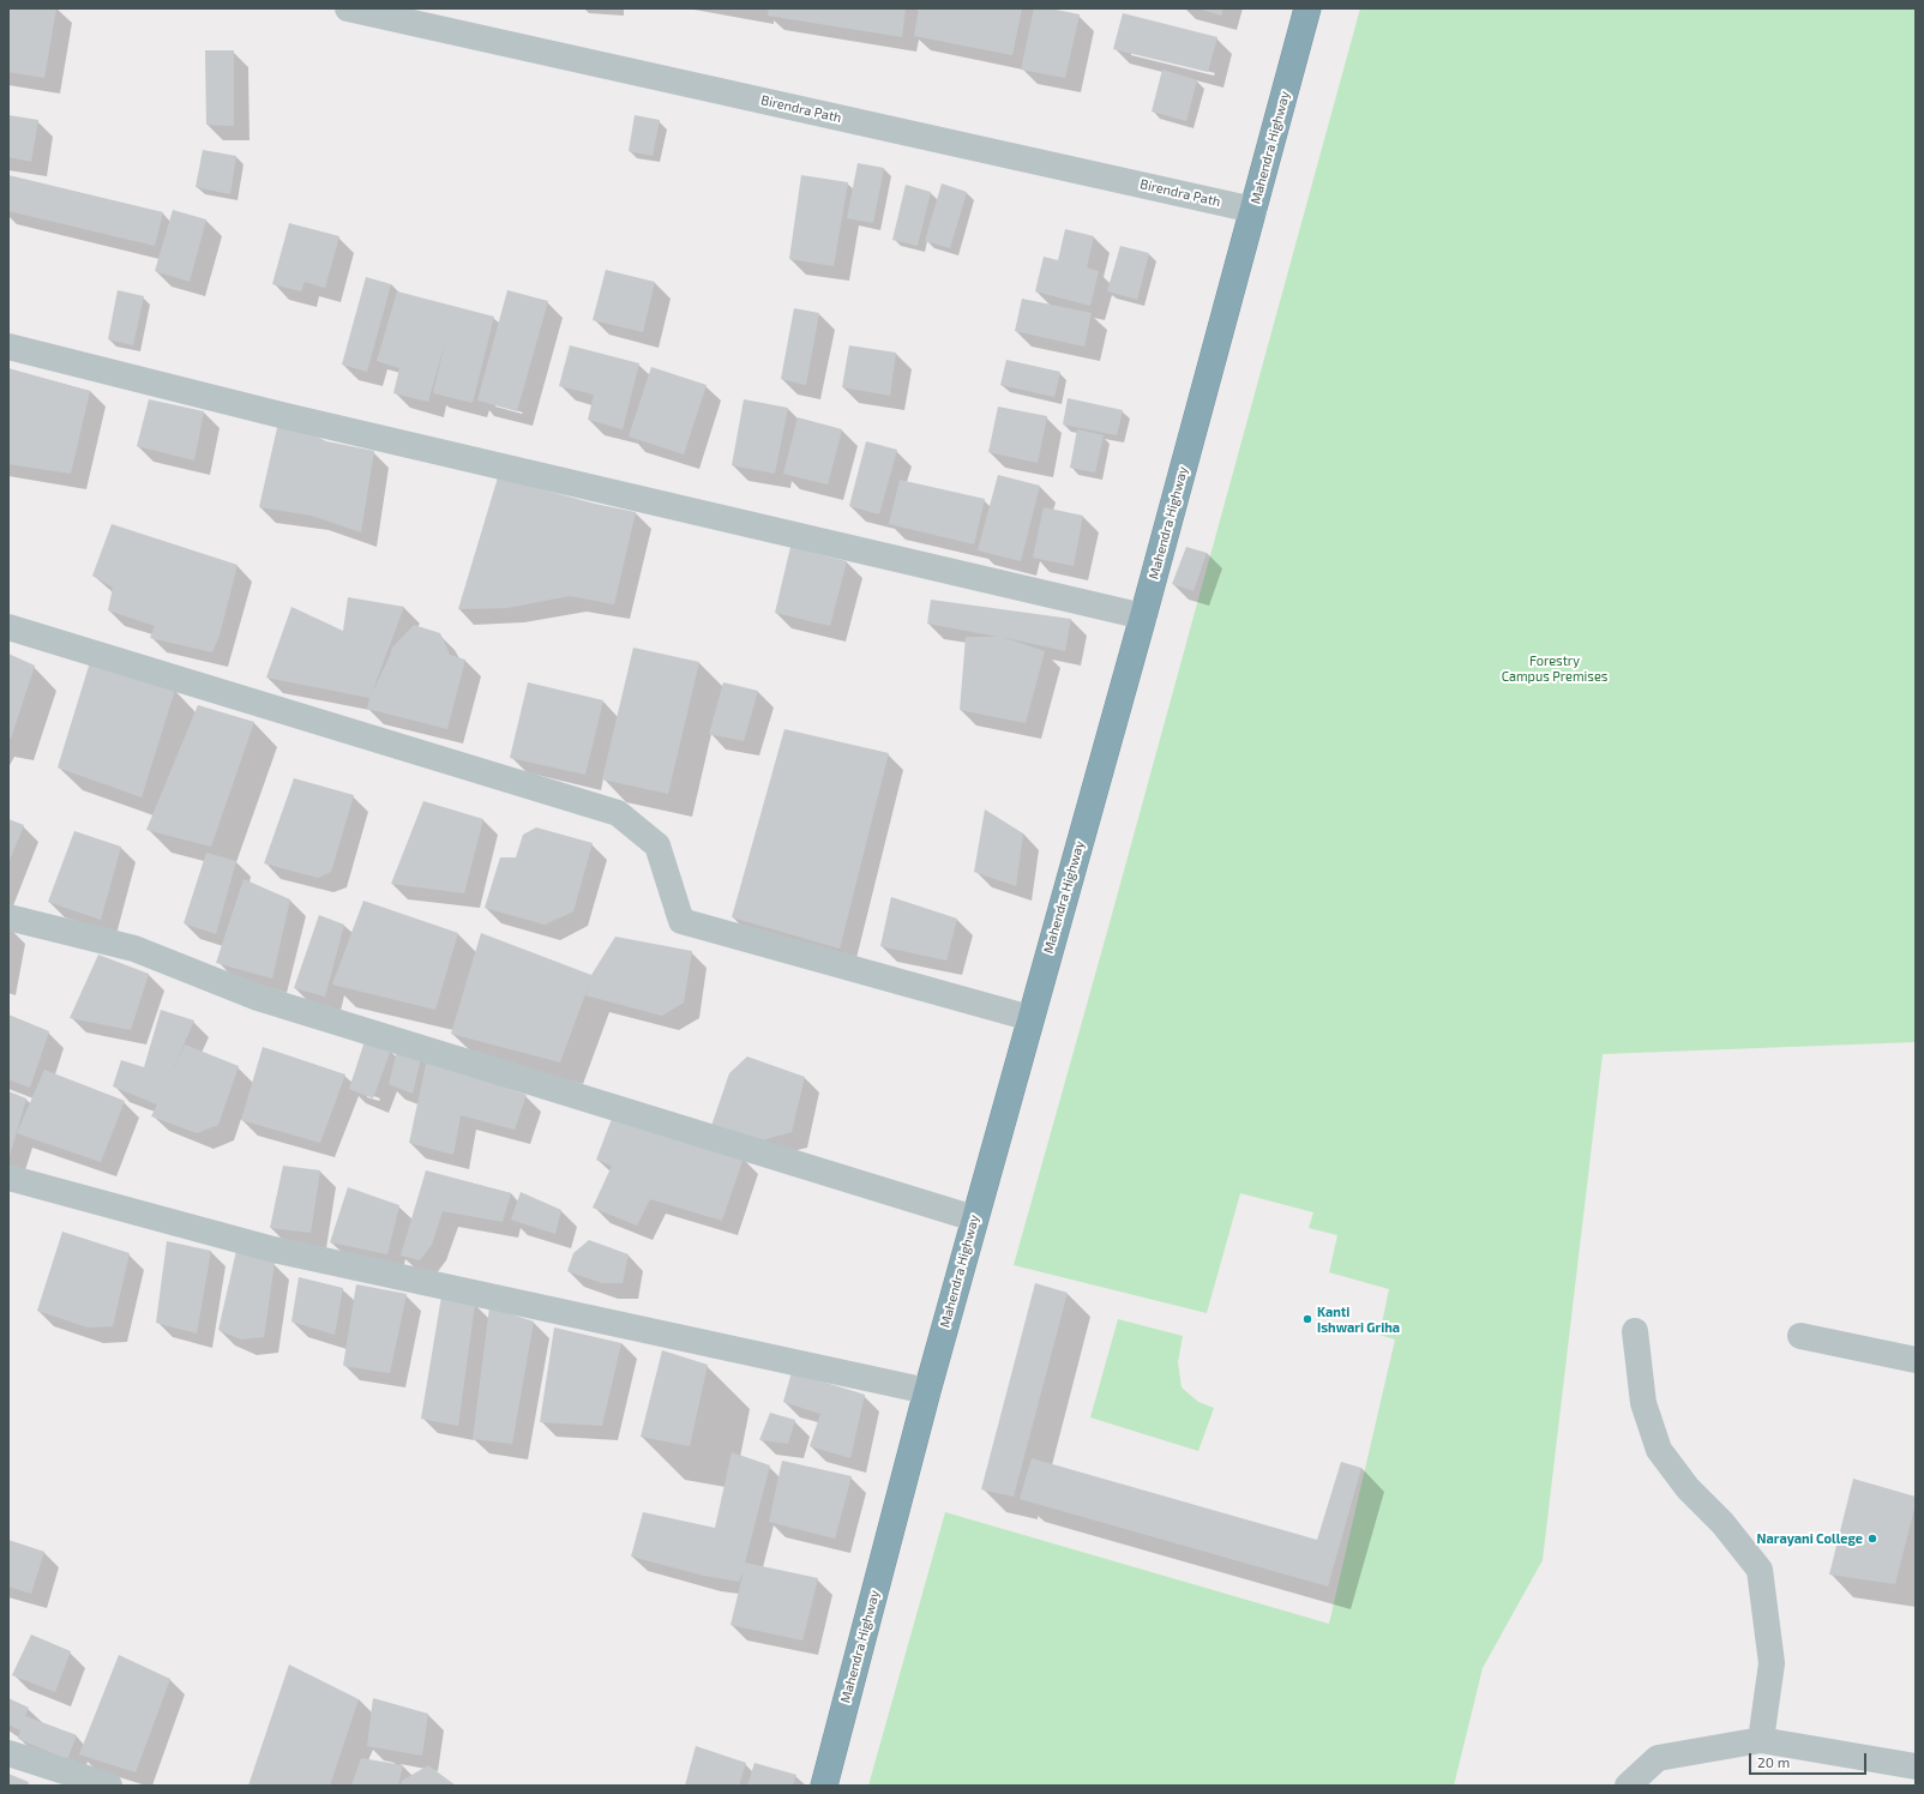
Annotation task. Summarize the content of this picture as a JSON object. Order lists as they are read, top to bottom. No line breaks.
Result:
{"streets":{"highway":["Mahendra Highway"],"street":["Birendra Path"]},"crossings":[["Birendra Path","Mahendra Highway"]],"parks":["Forestry Campus Premises"],"places":["Kanti Ishwari Griha","Narayani College"],"scale_bar":"20 m"}
